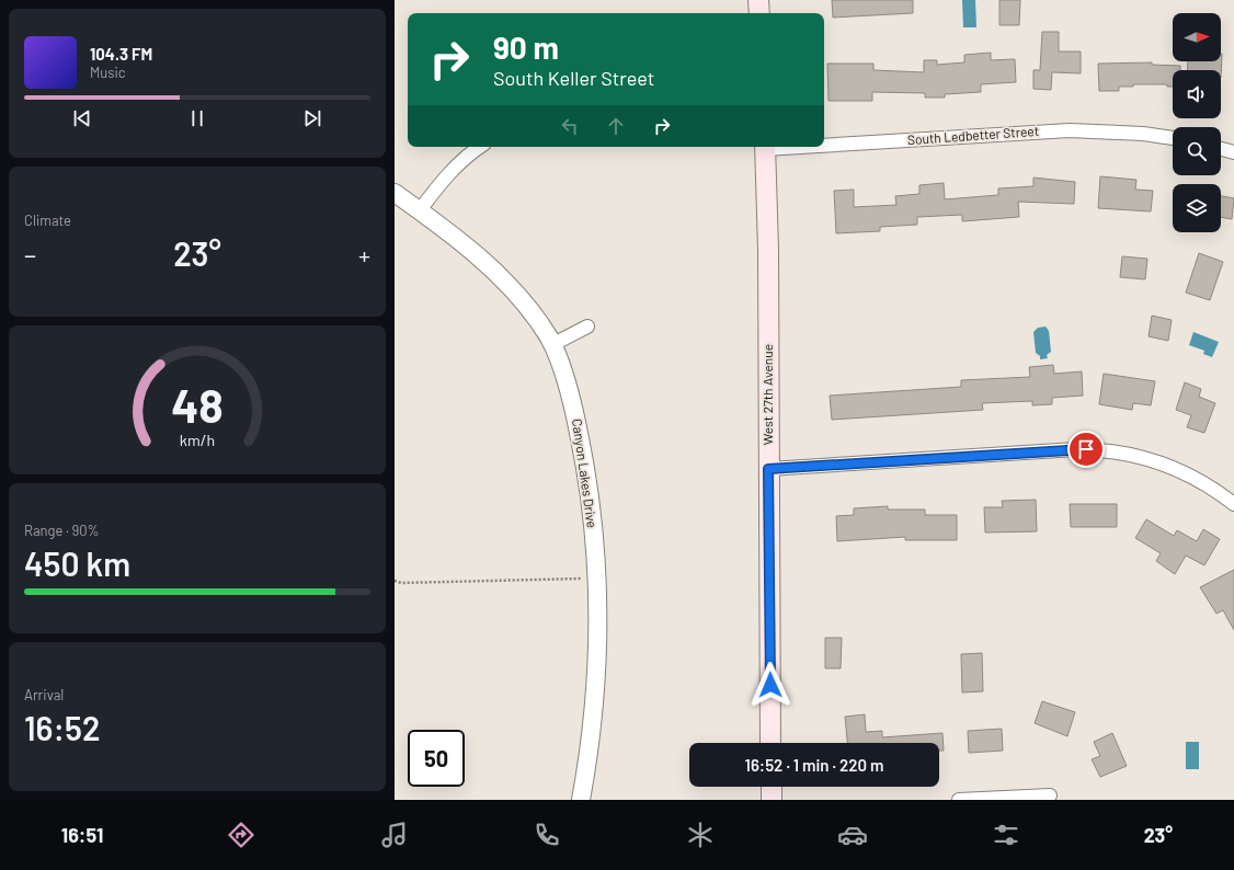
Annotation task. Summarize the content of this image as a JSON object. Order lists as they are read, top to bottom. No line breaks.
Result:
{"streets":{"main road":["West 27th Avenue"],"street":["South Ledbetter Street","Canyon Lakes Drive"]},"north":"right","page":{"turn":["90 m","South Keller Street"],"song":["104.3 FM","Music"],"tile":["Climate",["Range · 90%","450 km"],["Arrival","16:52"]],"heat":["−","23°","+"],"limit":"50","trip":"16:52 · 1 min · 220 m","tabs":["16:51","23°"],"gauge":["48","km/h"]}}
